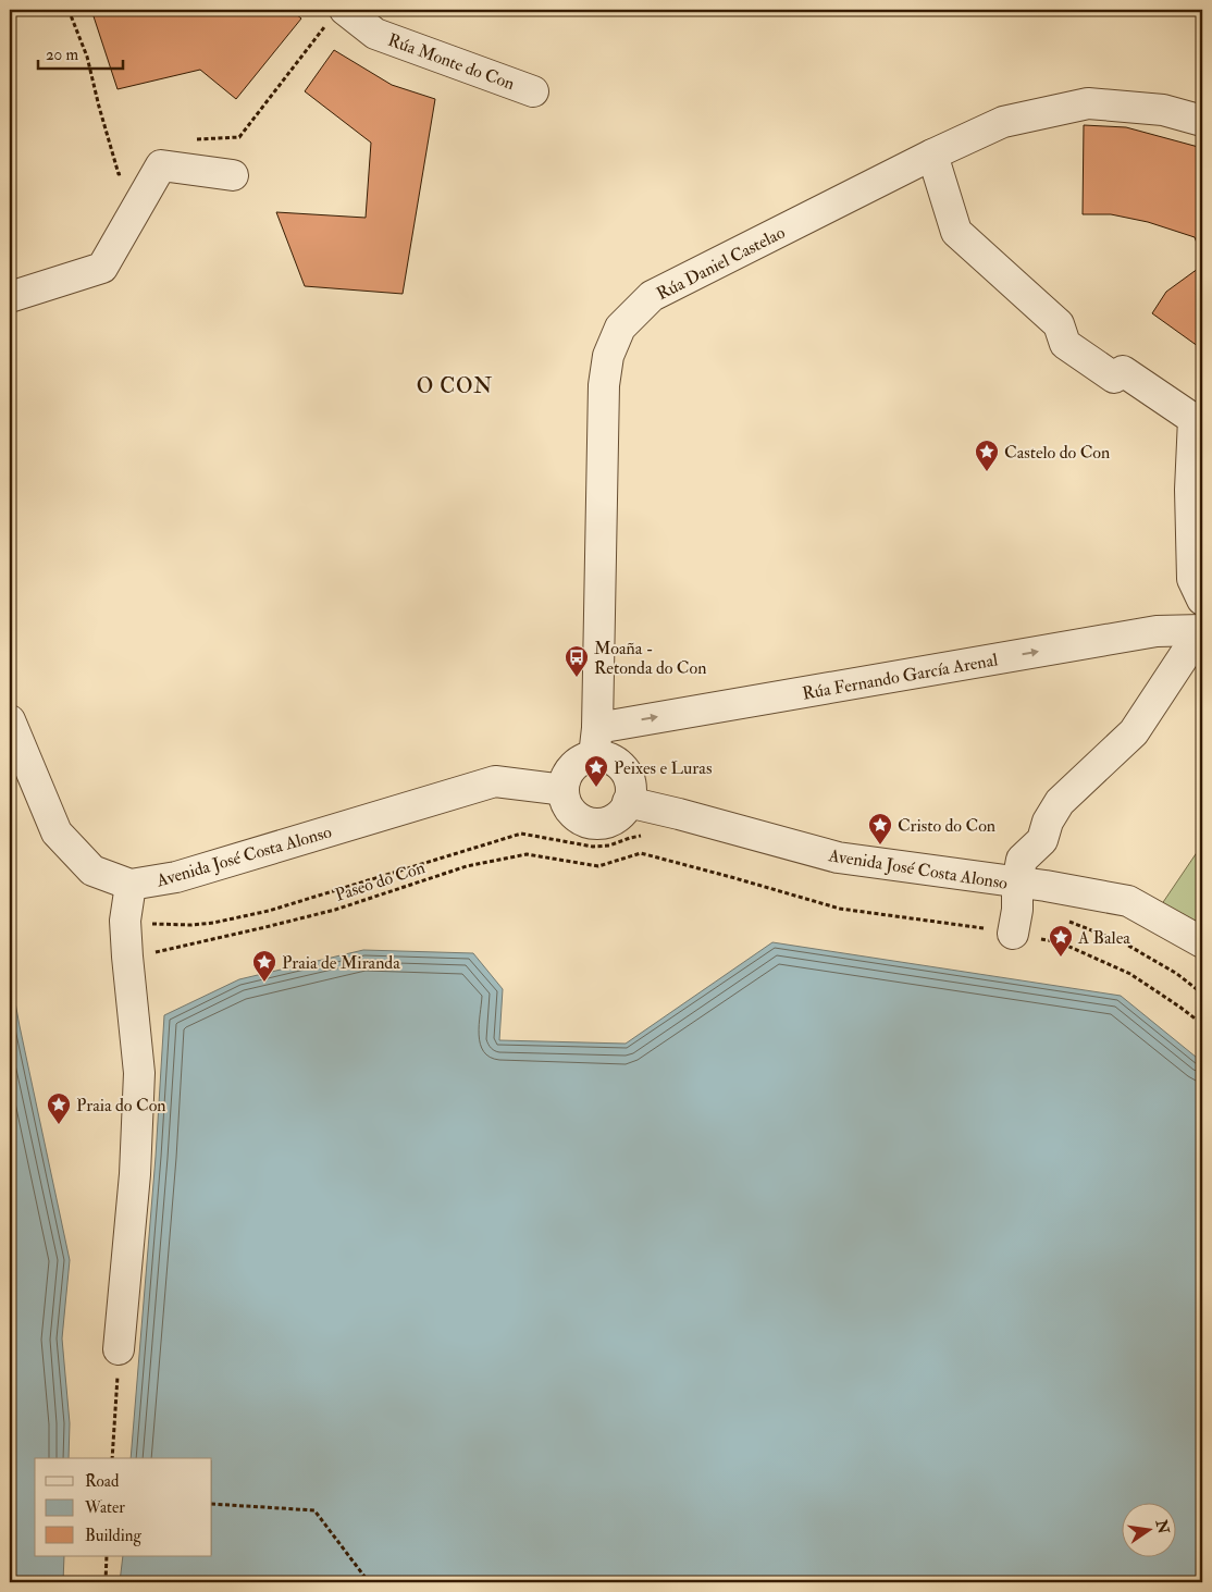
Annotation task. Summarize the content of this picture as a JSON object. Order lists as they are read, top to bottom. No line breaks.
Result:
{"streets":{"street":["Rúa Monte do Con","Rúa Daniel Castelao","Rúa Fernando García Arenal","Avenida José Costa Alonso"],"path":["Paseo do Con"]},"crossings":[["Rúa Daniel Castelao","Rúa Fernando García Arenal"],["Rúa Daniel Castelao","Avenida José Costa Alonso"],["Rúa Fernando García Arenal","Avenida José Costa Alonso"]],"one_way":["Rúa Fernando García Arenal"],"districts":["O CON"],"places":{"place":["Castelo do Con","Peixes e Luras","Cristo do Con","A Balea","Praia de Miranda","Praia do Con"],"bus stop":["Moaña - Retonda do Con"]},"legend":["Road","Water","Building"],"scale_bar":"20 m","north":"right"}
